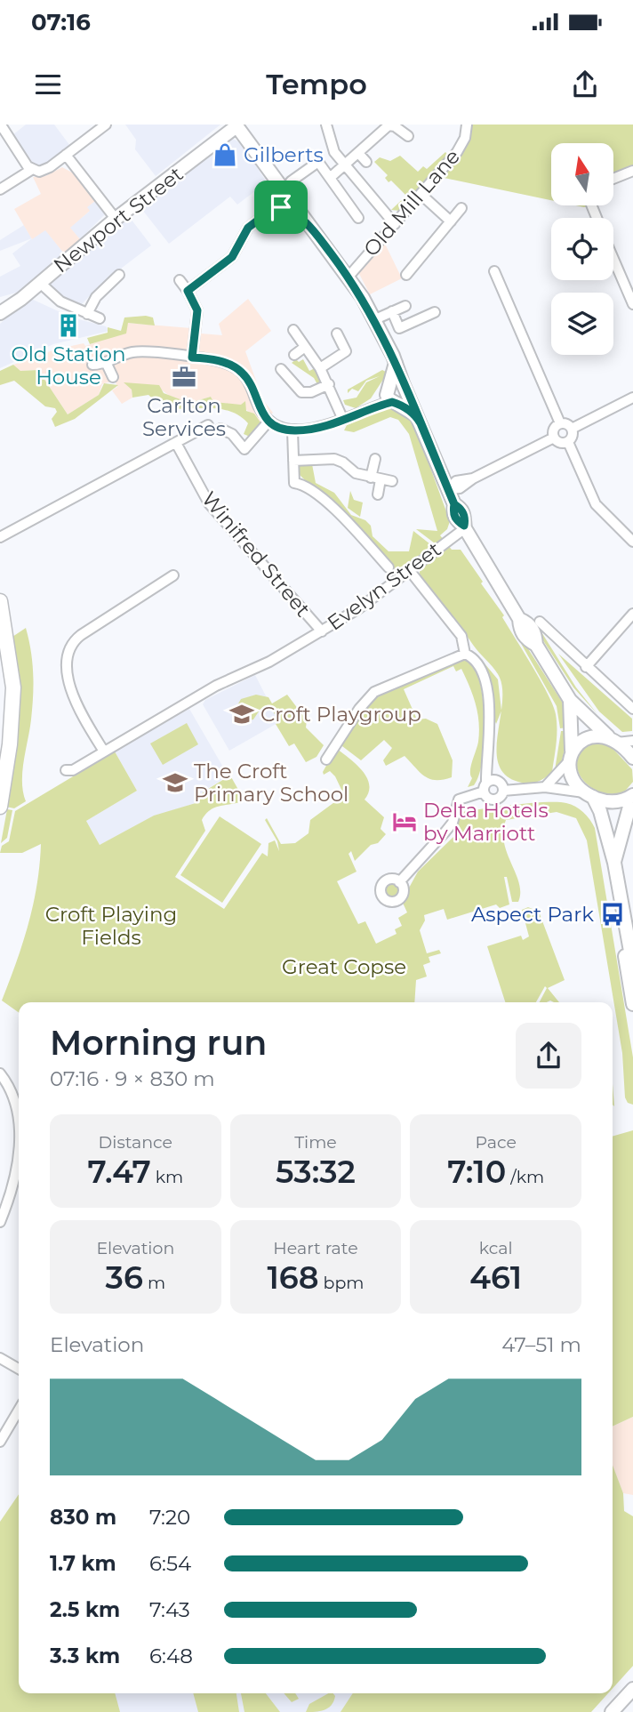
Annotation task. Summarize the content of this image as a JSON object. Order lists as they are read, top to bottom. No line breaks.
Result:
{"streets":{"main road":["Newport Street"],"street":["Old Mill Lane","Winifred Street","Evelyn Street"]},"crossings":[["Winifred Street","Evelyn Street"]],"parks":["Croft Playing Fields","Great Copse"],"places":{"shop":["Gilberts"],"building":["Old Station House"],"office":["Carlton Services"],"school or university":["Croft Playgroup","The Croft Primary School"],"hotel":["Delta Hotels by Marriott"],"bus stop":["Aspect Park"]},"north":"top","page":{"status":"07:16","header":"Tempo","heading":["Morning run","07:16 · 9 × 830 m"],"stats":[["Distance","7.47 km"],["Time","53:32"],["Pace","7:10 /km"],["Elevation","36 m"],["Heart rate","168 bpm"],["kcal","461"]],"chart":["Elevation","47–51 m"],"list":[{"name":"830 m","note":"7:20"},{"name":"1.7 km","note":"6:54"},{"name":"2.5 km","note":"7:43"},{"name":"3.3 km","note":"6:48"}]}}
